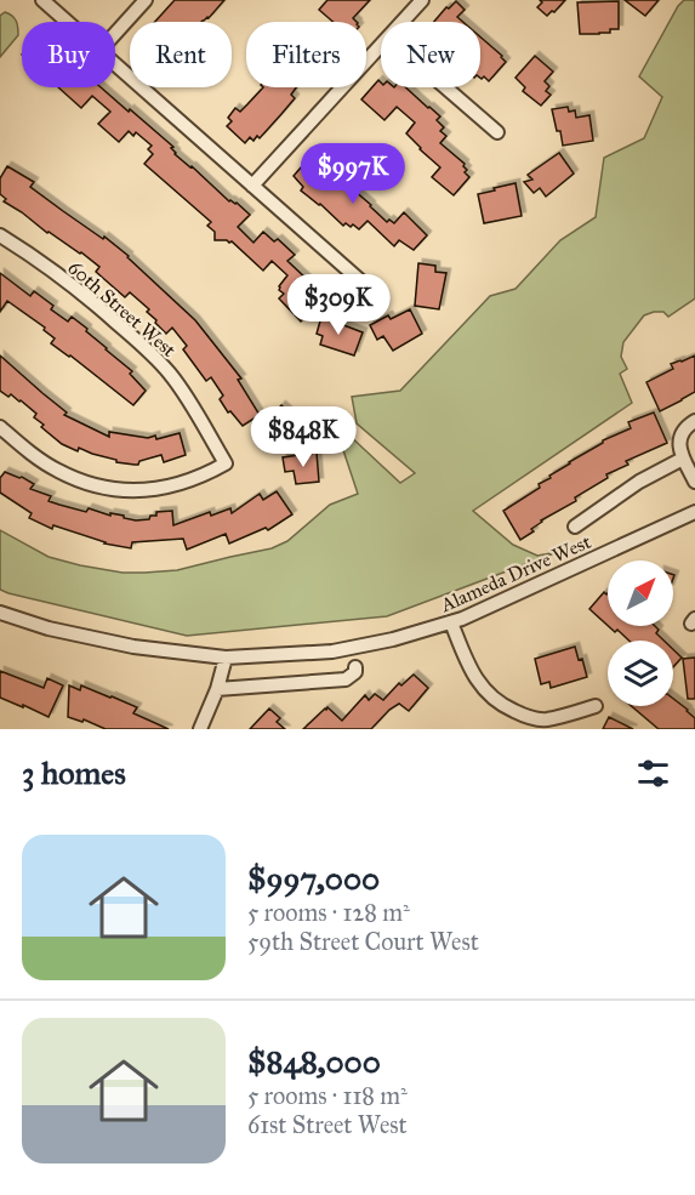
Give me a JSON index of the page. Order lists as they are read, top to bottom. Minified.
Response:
{"streets":{"street":["60th Street West","Alameda Drive West"]},"north":"top right","page":{"chip":["Buy","Rent","Filters","New"],"price":["$997K","$309K","$848K"],"heading":"3 homes","list":[{"name":"$997,000","note":"5 rooms · 128 m² · 59th Street Court West"},{"name":"$848,000","note":"5 rooms · 118 m² · 61st Street West"}]}}
